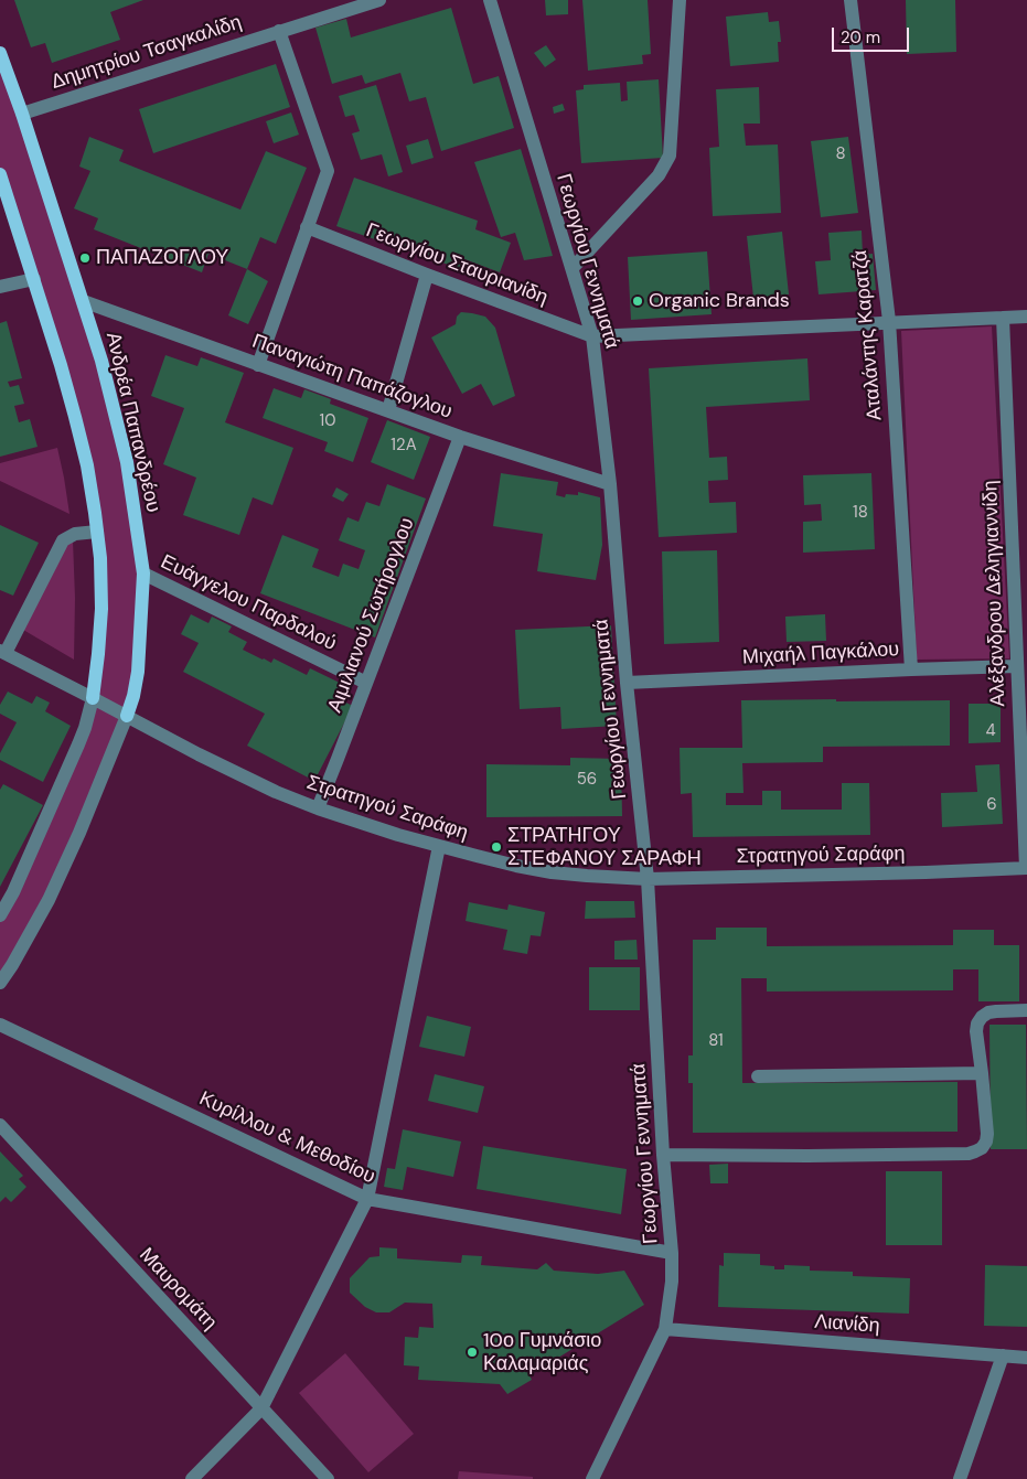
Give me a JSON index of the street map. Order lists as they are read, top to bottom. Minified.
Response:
{"streets":{"main road":["Ανδρέα Παπανδρέου"],"street":["Δημητρίου Τσαγκαλίδη","Γεωργίου Γεννηματά","Γεωργίου Σταυριανίδη","Αταλάντης Καρατζά","Παναγιώτη Παπάζογλου","Αλέξανδρου Δεληγιαννίδη","Ευάγγελου Παρδαλού","Αιμιλιανού Σωτήρογλου","Μιχαήλ Παγκάλου","Στρατηγού Σαράφη","Κυρίλλου & Μεθοδίου","Μαυρομάτη","Λιανίδη"]},"crossings":[["Δημητρίου Τσαγκαλίδη","Ανδρέα Παπανδρέου"],["Γεωργίου Γεννηματά","Γεωργίου Σταυριανίδη"],["Γεωργίου Γεννηματά","Παναγιώτη Παπάζογλου"],["Γεωργίου Γεννηματά","Μιχαήλ Παγκάλου"],["Γεωργίου Γεννηματά","Στρατηγού Σαράφη"],["Γεωργίου Γεννηματά","Κυρίλλου & Μεθοδίου"],["Γεωργίου Γεννηματά","Λιανίδη"],["Αταλάντης Καρατζά","Μιχαήλ Παγκάλου"],["Παναγιώτη Παπάζογλου","Ανδρέα Παπανδρέου"],["Παναγιώτη Παπάζογλου","Αιμιλιανού Σωτήρογλου"],["Ανδρέα Παπανδρέου","Ευάγγελου Παρδαλού"],["Ανδρέα Παπανδρέου","Στρατηγού Σαράφη"],["Αλέξανδρου Δεληγιαννίδη","Μιχαήλ Παγκάλου"],["Αλέξανδρου Δεληγιαννίδη","Στρατηγού Σαράφη"],["Ευάγγελου Παρδαλού","Αιμιλιανού Σωτήρογλου"],["Αιμιλιανού Σωτήρογλου","Στρατηγού Σαράφη"]],"places":["ΠΑΠΑΖΟΓΛΟΥ","Organic Brands","ΣΤΡΑΤΗΓΟΥ ΣΤΕΦΑΝΟΥ ΣΑΡΑΦΗ","10ο Γυμνάσιο Καλαμαριάς"],"house_numbers":["8","10","12A","18","4","56","6","81"],"scale_bar":"20 m"}
